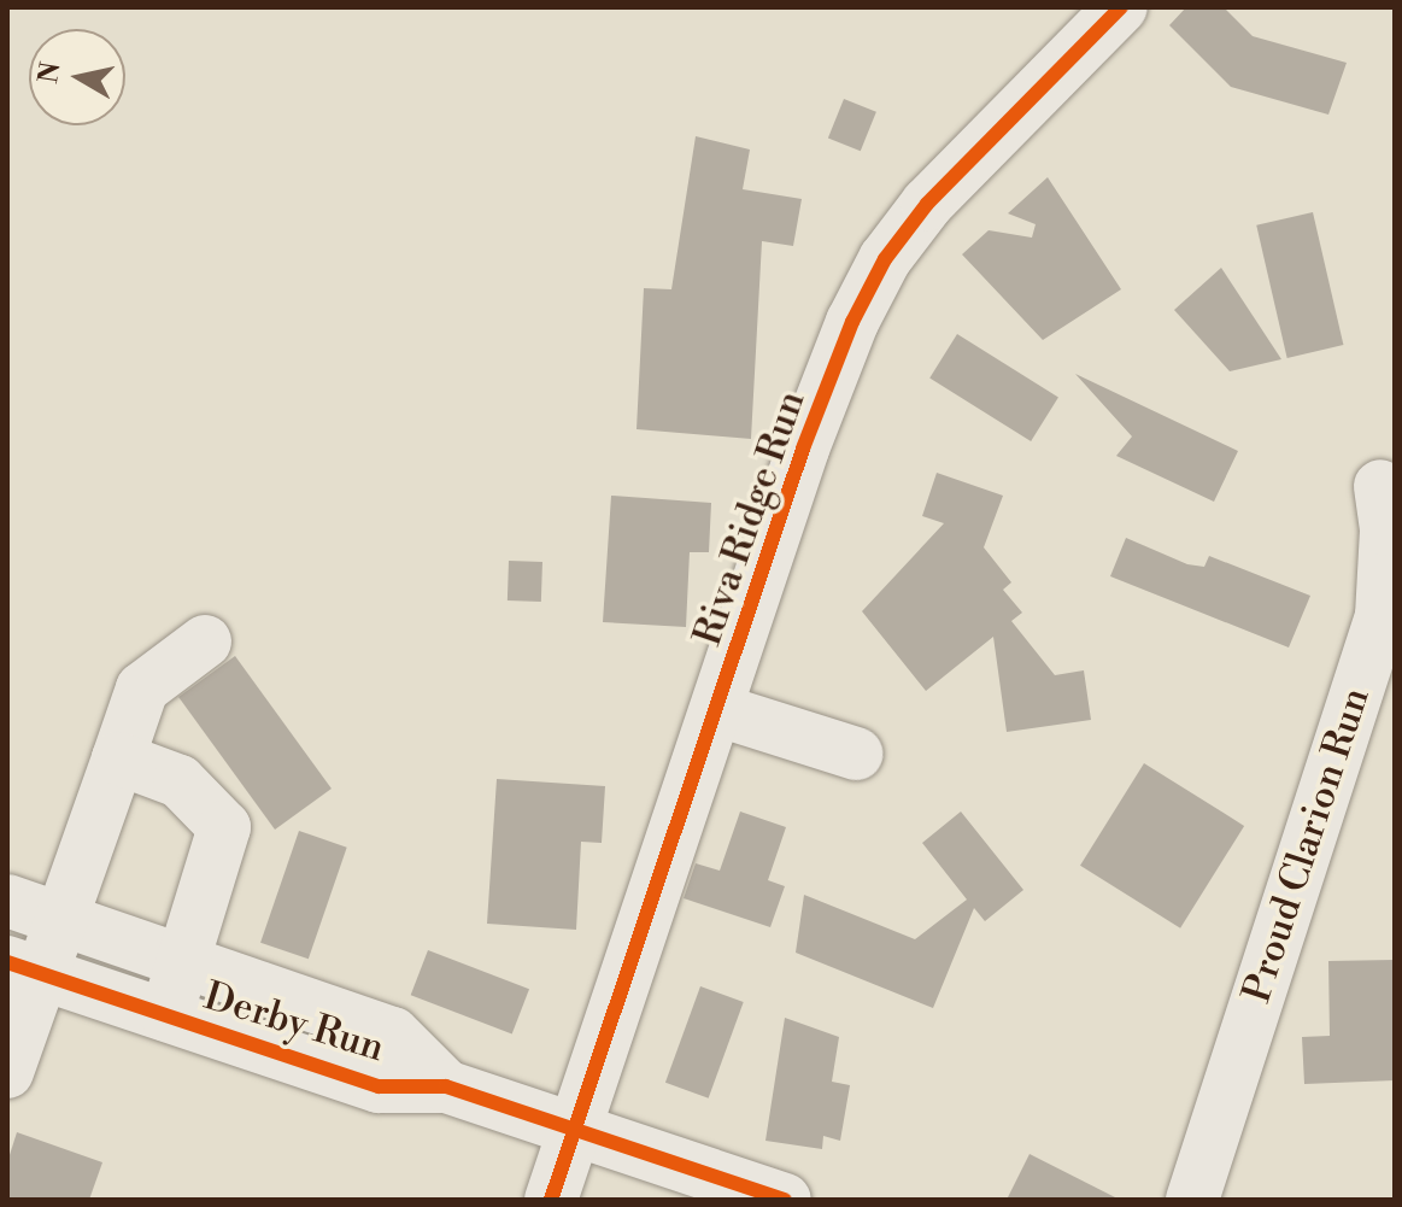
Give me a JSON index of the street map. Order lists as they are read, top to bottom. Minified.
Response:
{"streets":{"street":["Riva Ridge Run","Proud Clarion Run","Derby Run"]},"crossings":[["Riva Ridge Run","Derby Run"]],"north":"left"}
